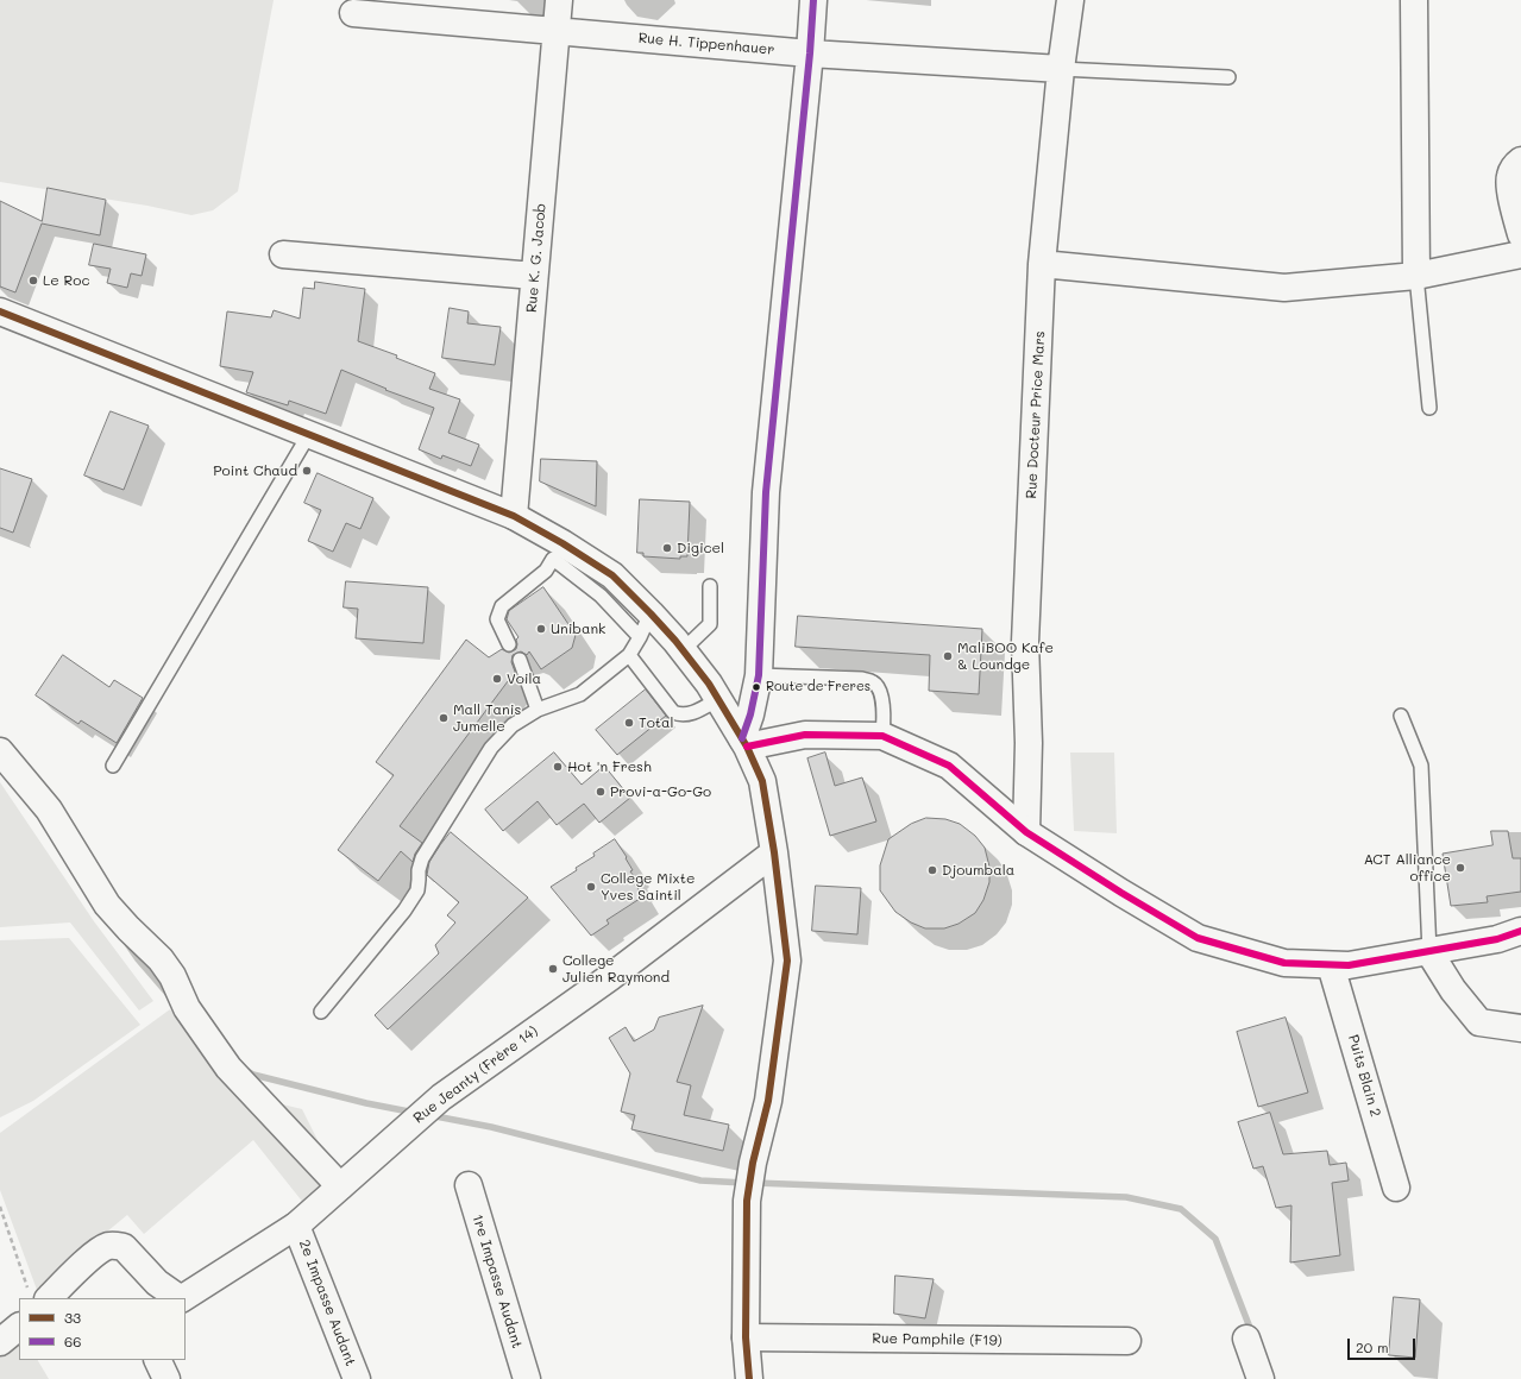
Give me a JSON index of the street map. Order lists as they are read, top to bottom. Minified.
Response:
{"streets":{"street":["Rue H. Tippenhauer","Rue K. G. Jacob","Rue Docteur Price Mars","Rue Jeanty (Frère 14)","Puits Blain 2","1re Impasse Audant","2e Impasse Audant","Rue Pamphile (F19)"]},"crossings":[["Rue H. Tippenhauer","Rue K. G. Jacob"],["Rue H. Tippenhauer","Rue Docteur Price Mars"],["Rue Jeanty (Frère 14)","2e Impasse Audant"]],"places":["Le Roc","Point Chaud","Digicel","Unibank","MaliBOO Kafe & Loundge","Voila","Route de Freres","Mall Tanis Jumelle","Total","Hot 'n Fresh","Provi-a-Go-Go","ACT Alliance office","Djoumbala","College Mixte Yves Saintil","College Julien Raymond"],"lines":["transit line 66","transit line 33"],"legend":["33","66"],"scale_bar":"20 m"}
